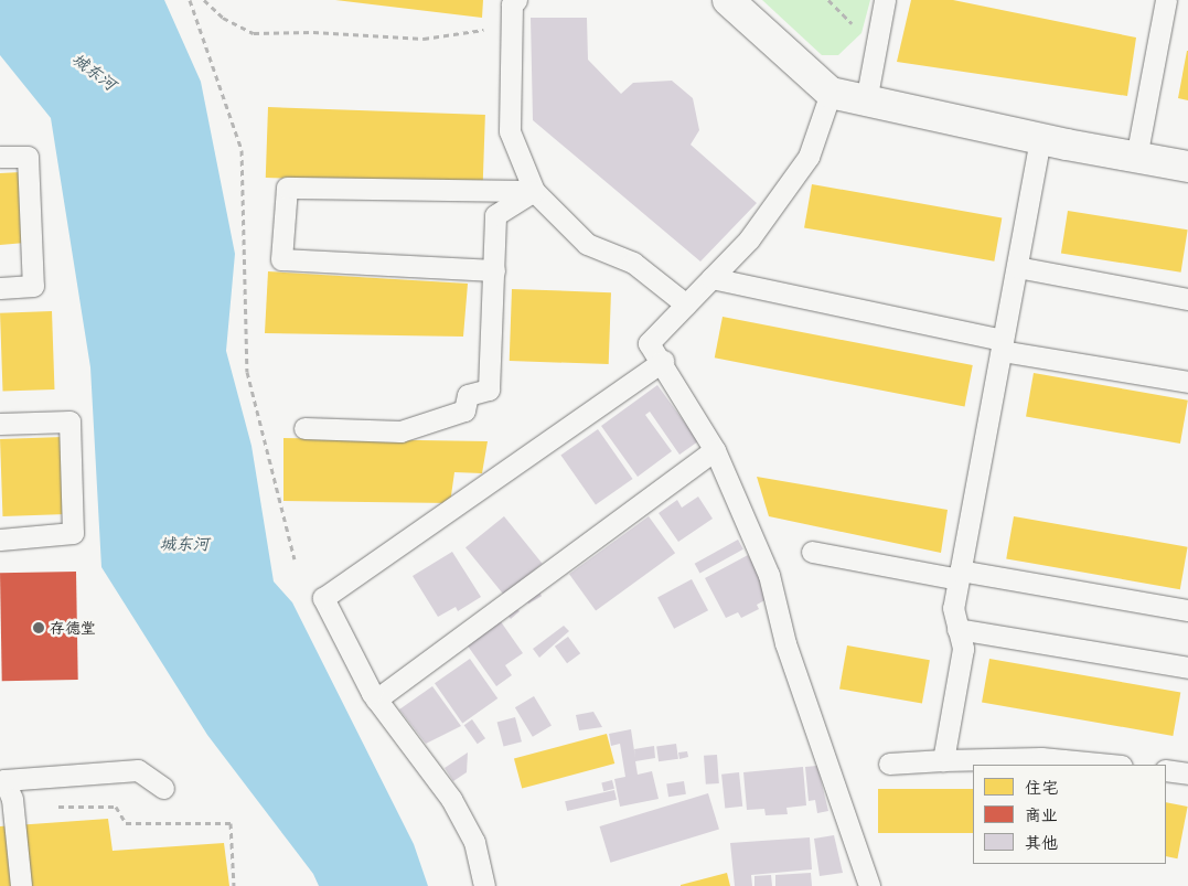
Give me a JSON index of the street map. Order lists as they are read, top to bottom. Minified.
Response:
{"water":["城东河"],"places":["存德堂"],"legend":["住宅","商业","其他"]}
